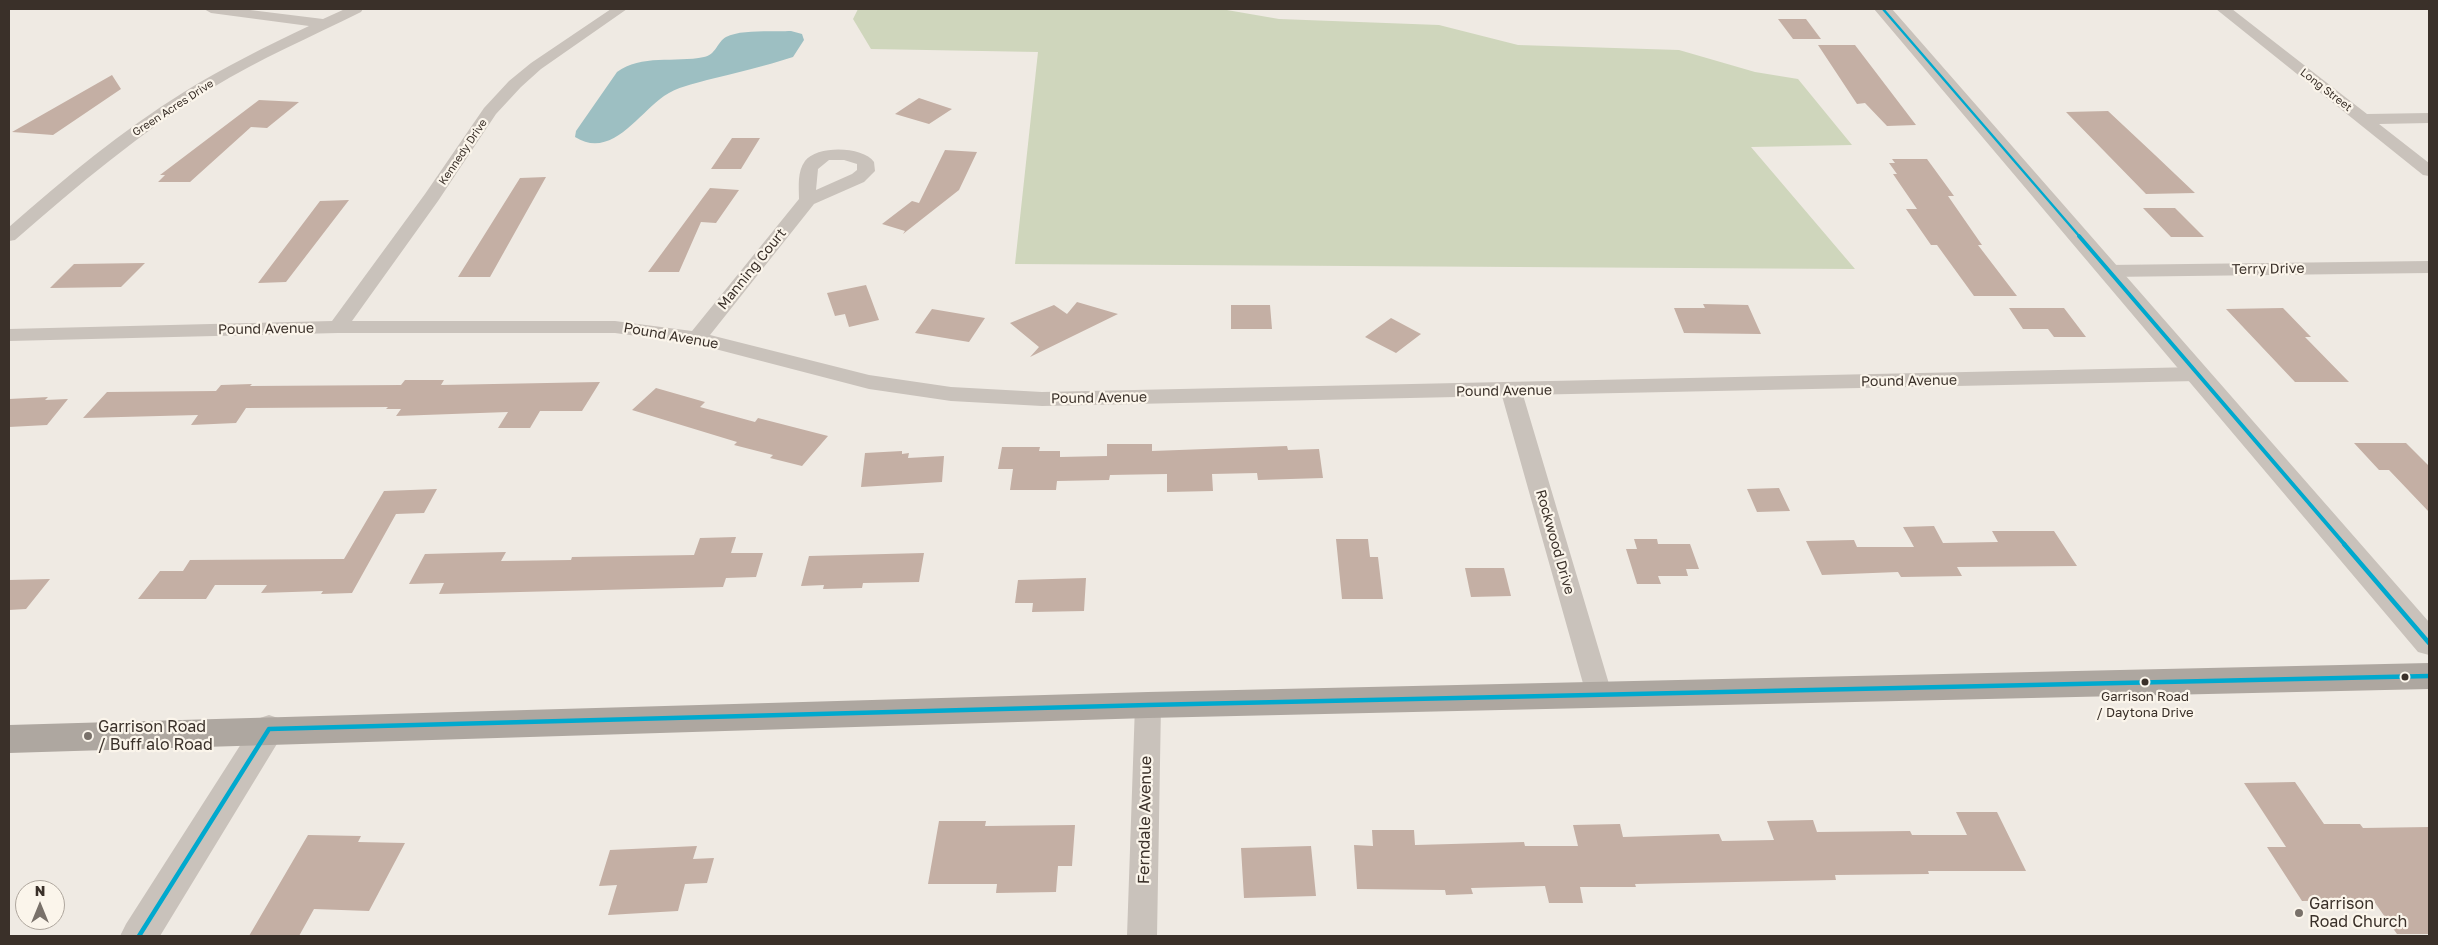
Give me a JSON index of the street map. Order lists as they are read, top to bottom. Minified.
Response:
{"streets":{"street":["Long Street","Green Acres Drive","Kennedy Drive","Manning Court","Terry Drive","Pound Avenue","Rockwood Drive","Ferndale Avenue"]},"crossings":[["Kennedy Drive","Pound Avenue"],["Manning Court","Pound Avenue"],["Pound Avenue","Rockwood Drive"]],"places":["Garrison Road / Daytona Drive","Garrison Road / Buff alo Road","Garrison Road Church"],"north":"top"}
